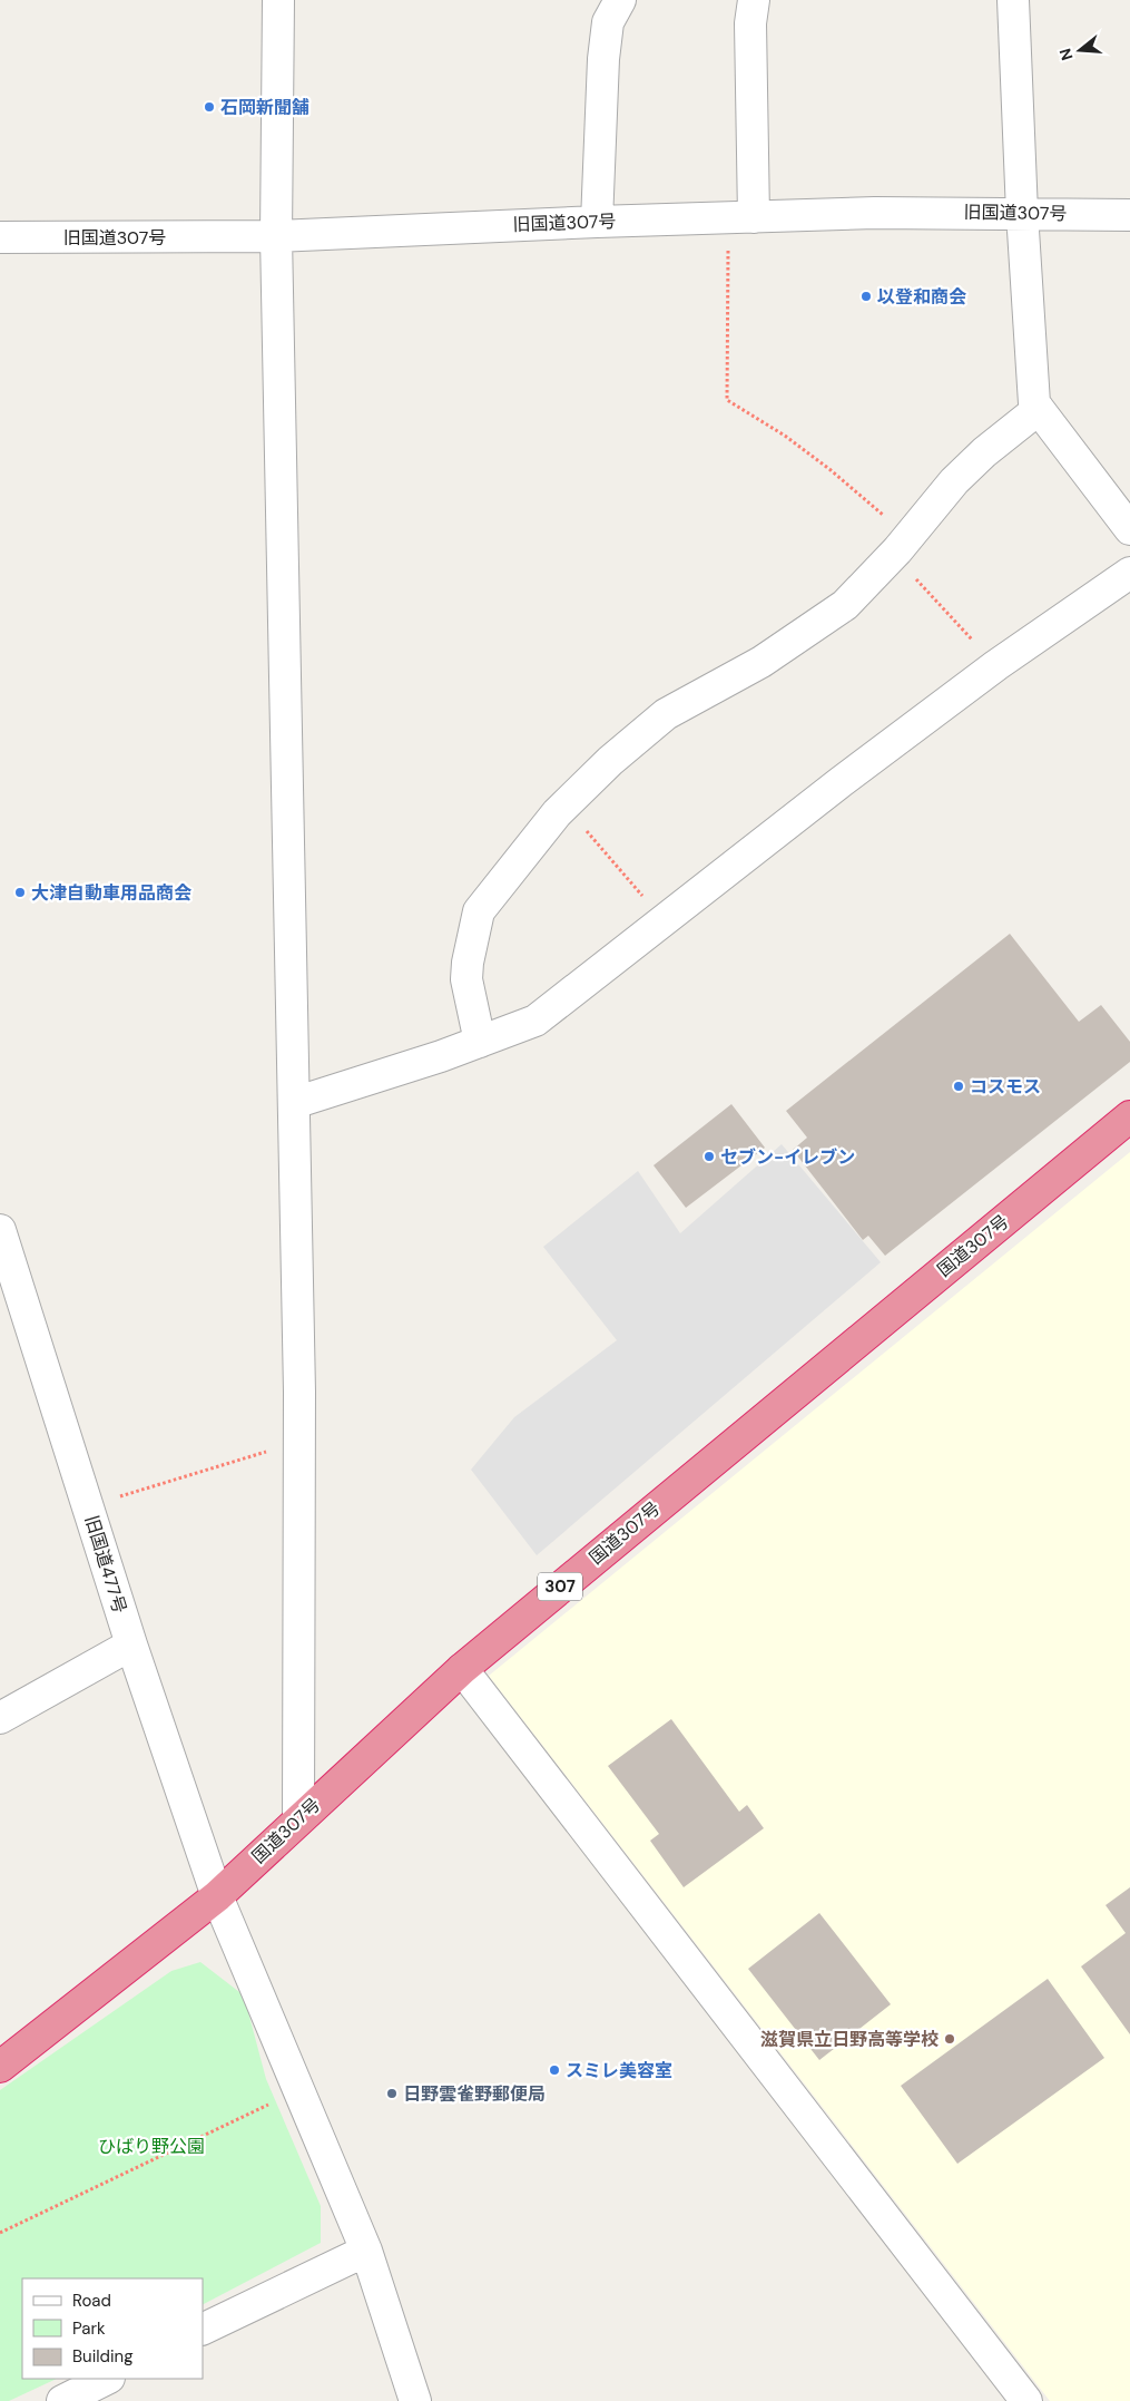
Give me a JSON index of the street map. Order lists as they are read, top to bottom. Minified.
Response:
{"streets":{"highway":["国道307号","307"],"street":["旧国道307号","旧国道477号"]},"crossings":[["国道307号","旧国道477号"]],"parks":["ひばり野公園"],"places":["石岡新聞舗","以登和商会","大津自動車用品商会","コスモス","セブン-イレブン","滋賀県立日野高等学校","スミレ美容室","日野雲雀野郵便局"],"legend":["Road","Park","Building"],"north":"left"}
